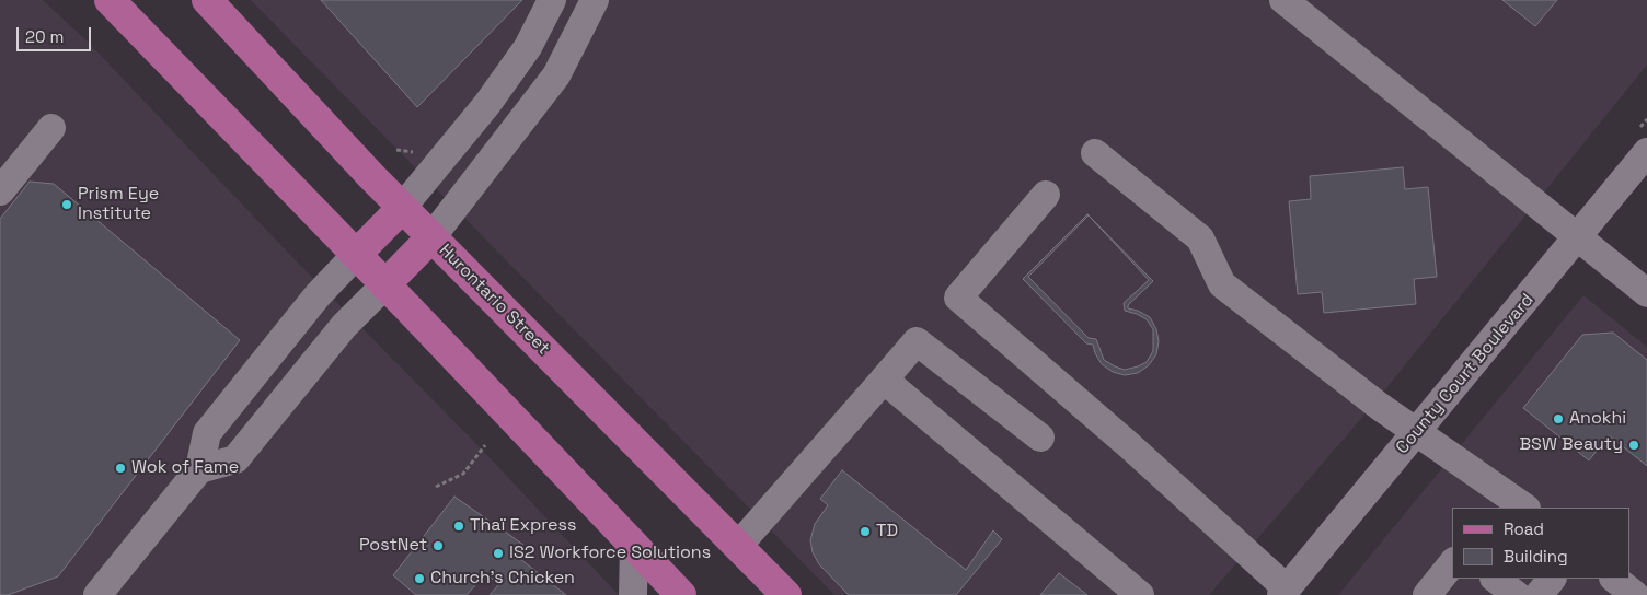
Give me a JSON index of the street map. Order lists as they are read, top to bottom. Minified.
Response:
{"streets":{"main road":["Hurontario Street"],"street":["County Court Boulevard"]},"places":["Prism Eye Institute","Anokhi","BSW Beauty","Wok of Fame","Thaï Express","TD","PostNet","IS2 Workforce Solutions","Church's Chicken"],"legend":["Road","Building"],"scale_bar":"20 m"}
